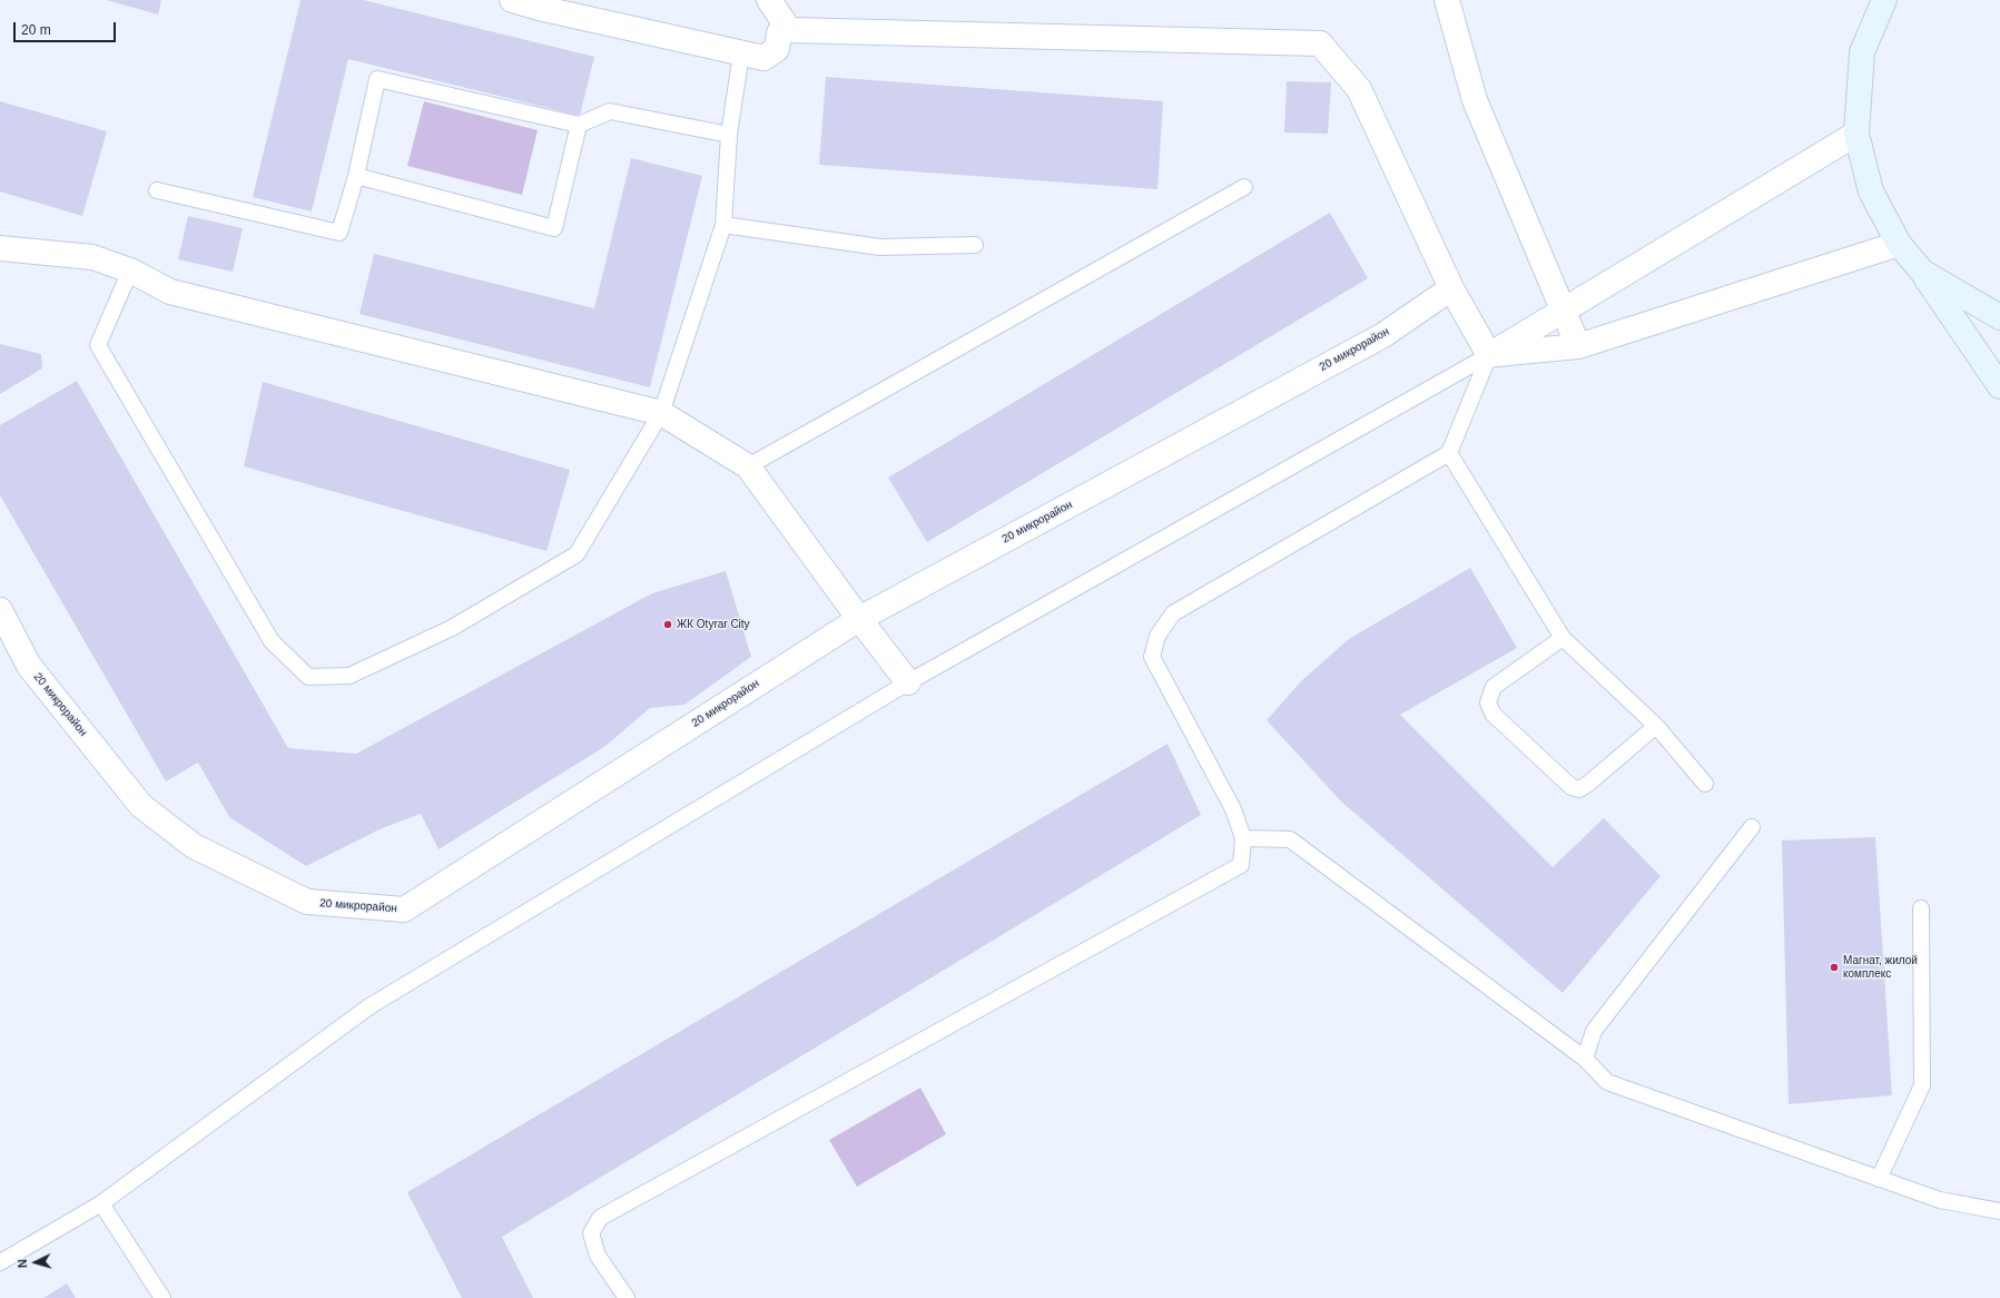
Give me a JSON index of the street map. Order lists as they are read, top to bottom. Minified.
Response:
{"streets":{"street":["20 микрорайон"]},"places":["ЖК Otyrar City","Магнат, жилой комплекс"],"scale_bar":"20 m","north":"left"}
